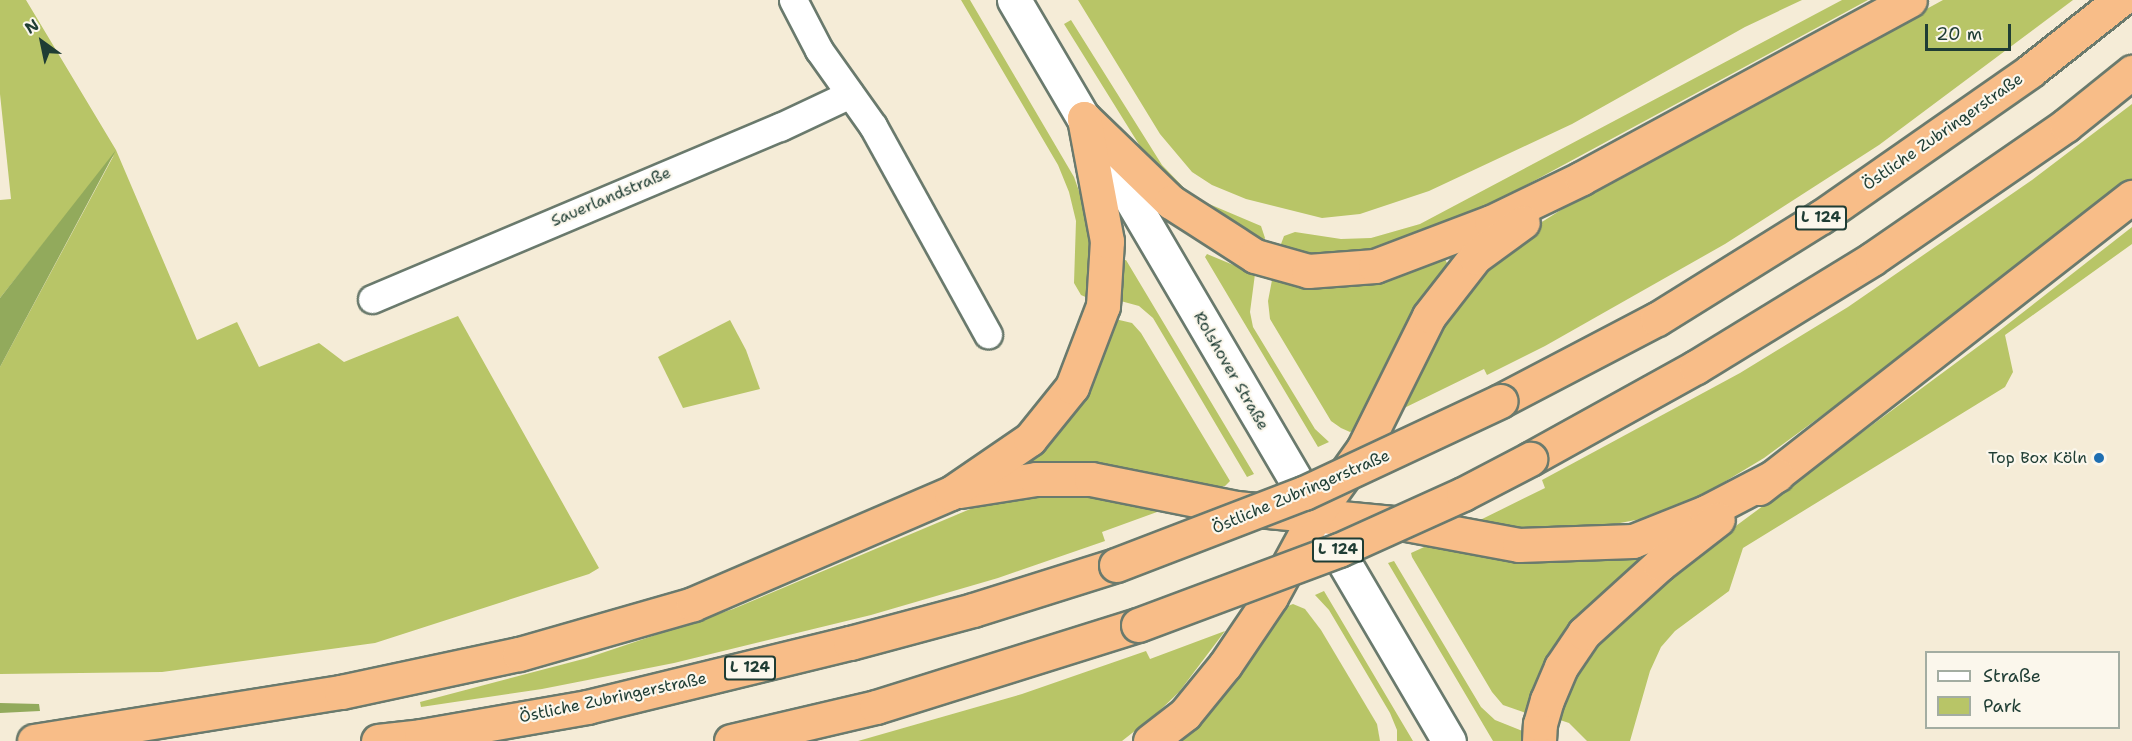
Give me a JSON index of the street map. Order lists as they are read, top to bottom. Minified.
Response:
{"streets":{"highway":["Östliche Zubringerstraße","L 124"],"street":["Sauerlandstraße","Rolshover Straße"]},"places":["Top Box Köln"],"legend":["Straße","Park"],"scale_bar":"20 m","north":"top left"}
